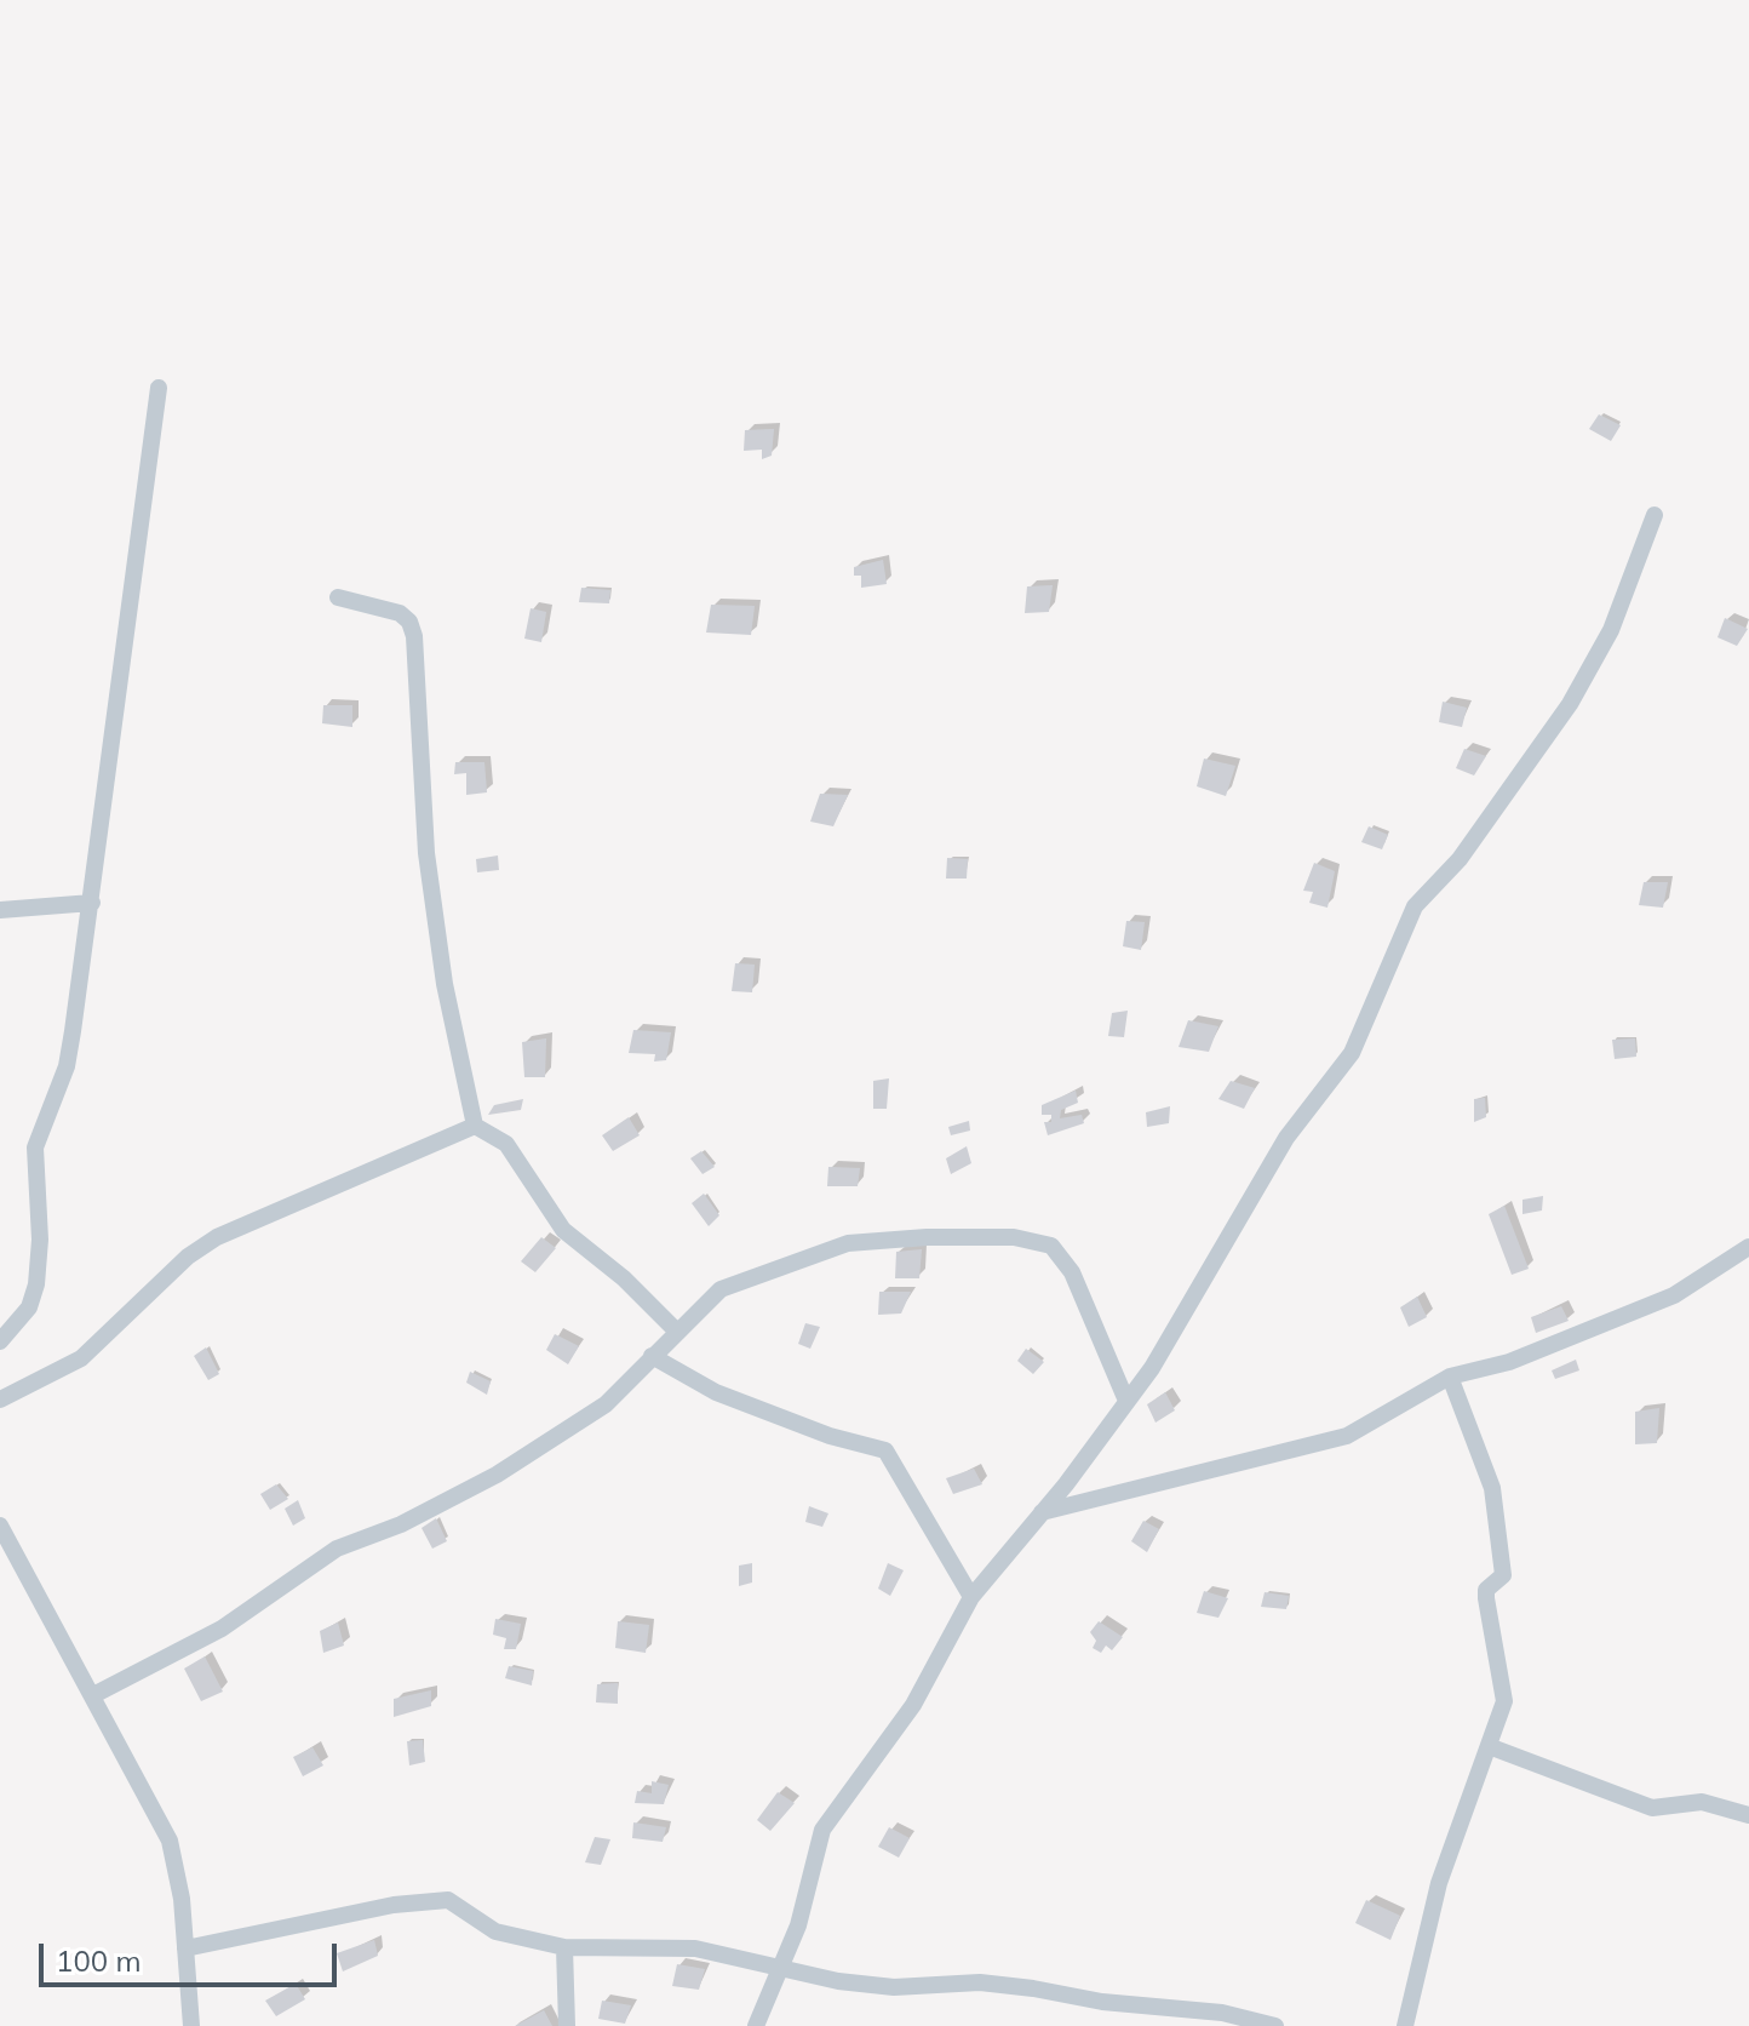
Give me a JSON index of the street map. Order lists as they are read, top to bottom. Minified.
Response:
{"scale_bar":"100 m"}
